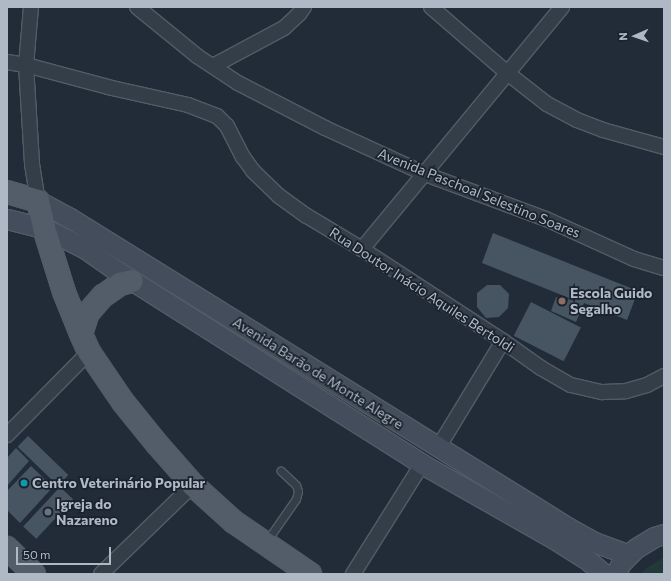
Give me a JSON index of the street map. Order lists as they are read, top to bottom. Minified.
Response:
{"streets":{"main road":["Avenida Barão de Monte Alegre"],"street":["Avenida Paschoal Selestino Soares","Rua Doutor Inácio Aquiles Bertoldi"]},"places":["Escola Guido Segalho","Centro Veterinário Popular","Igreja do Nazareno"],"scale_bar":"50 m","north":"left"}
